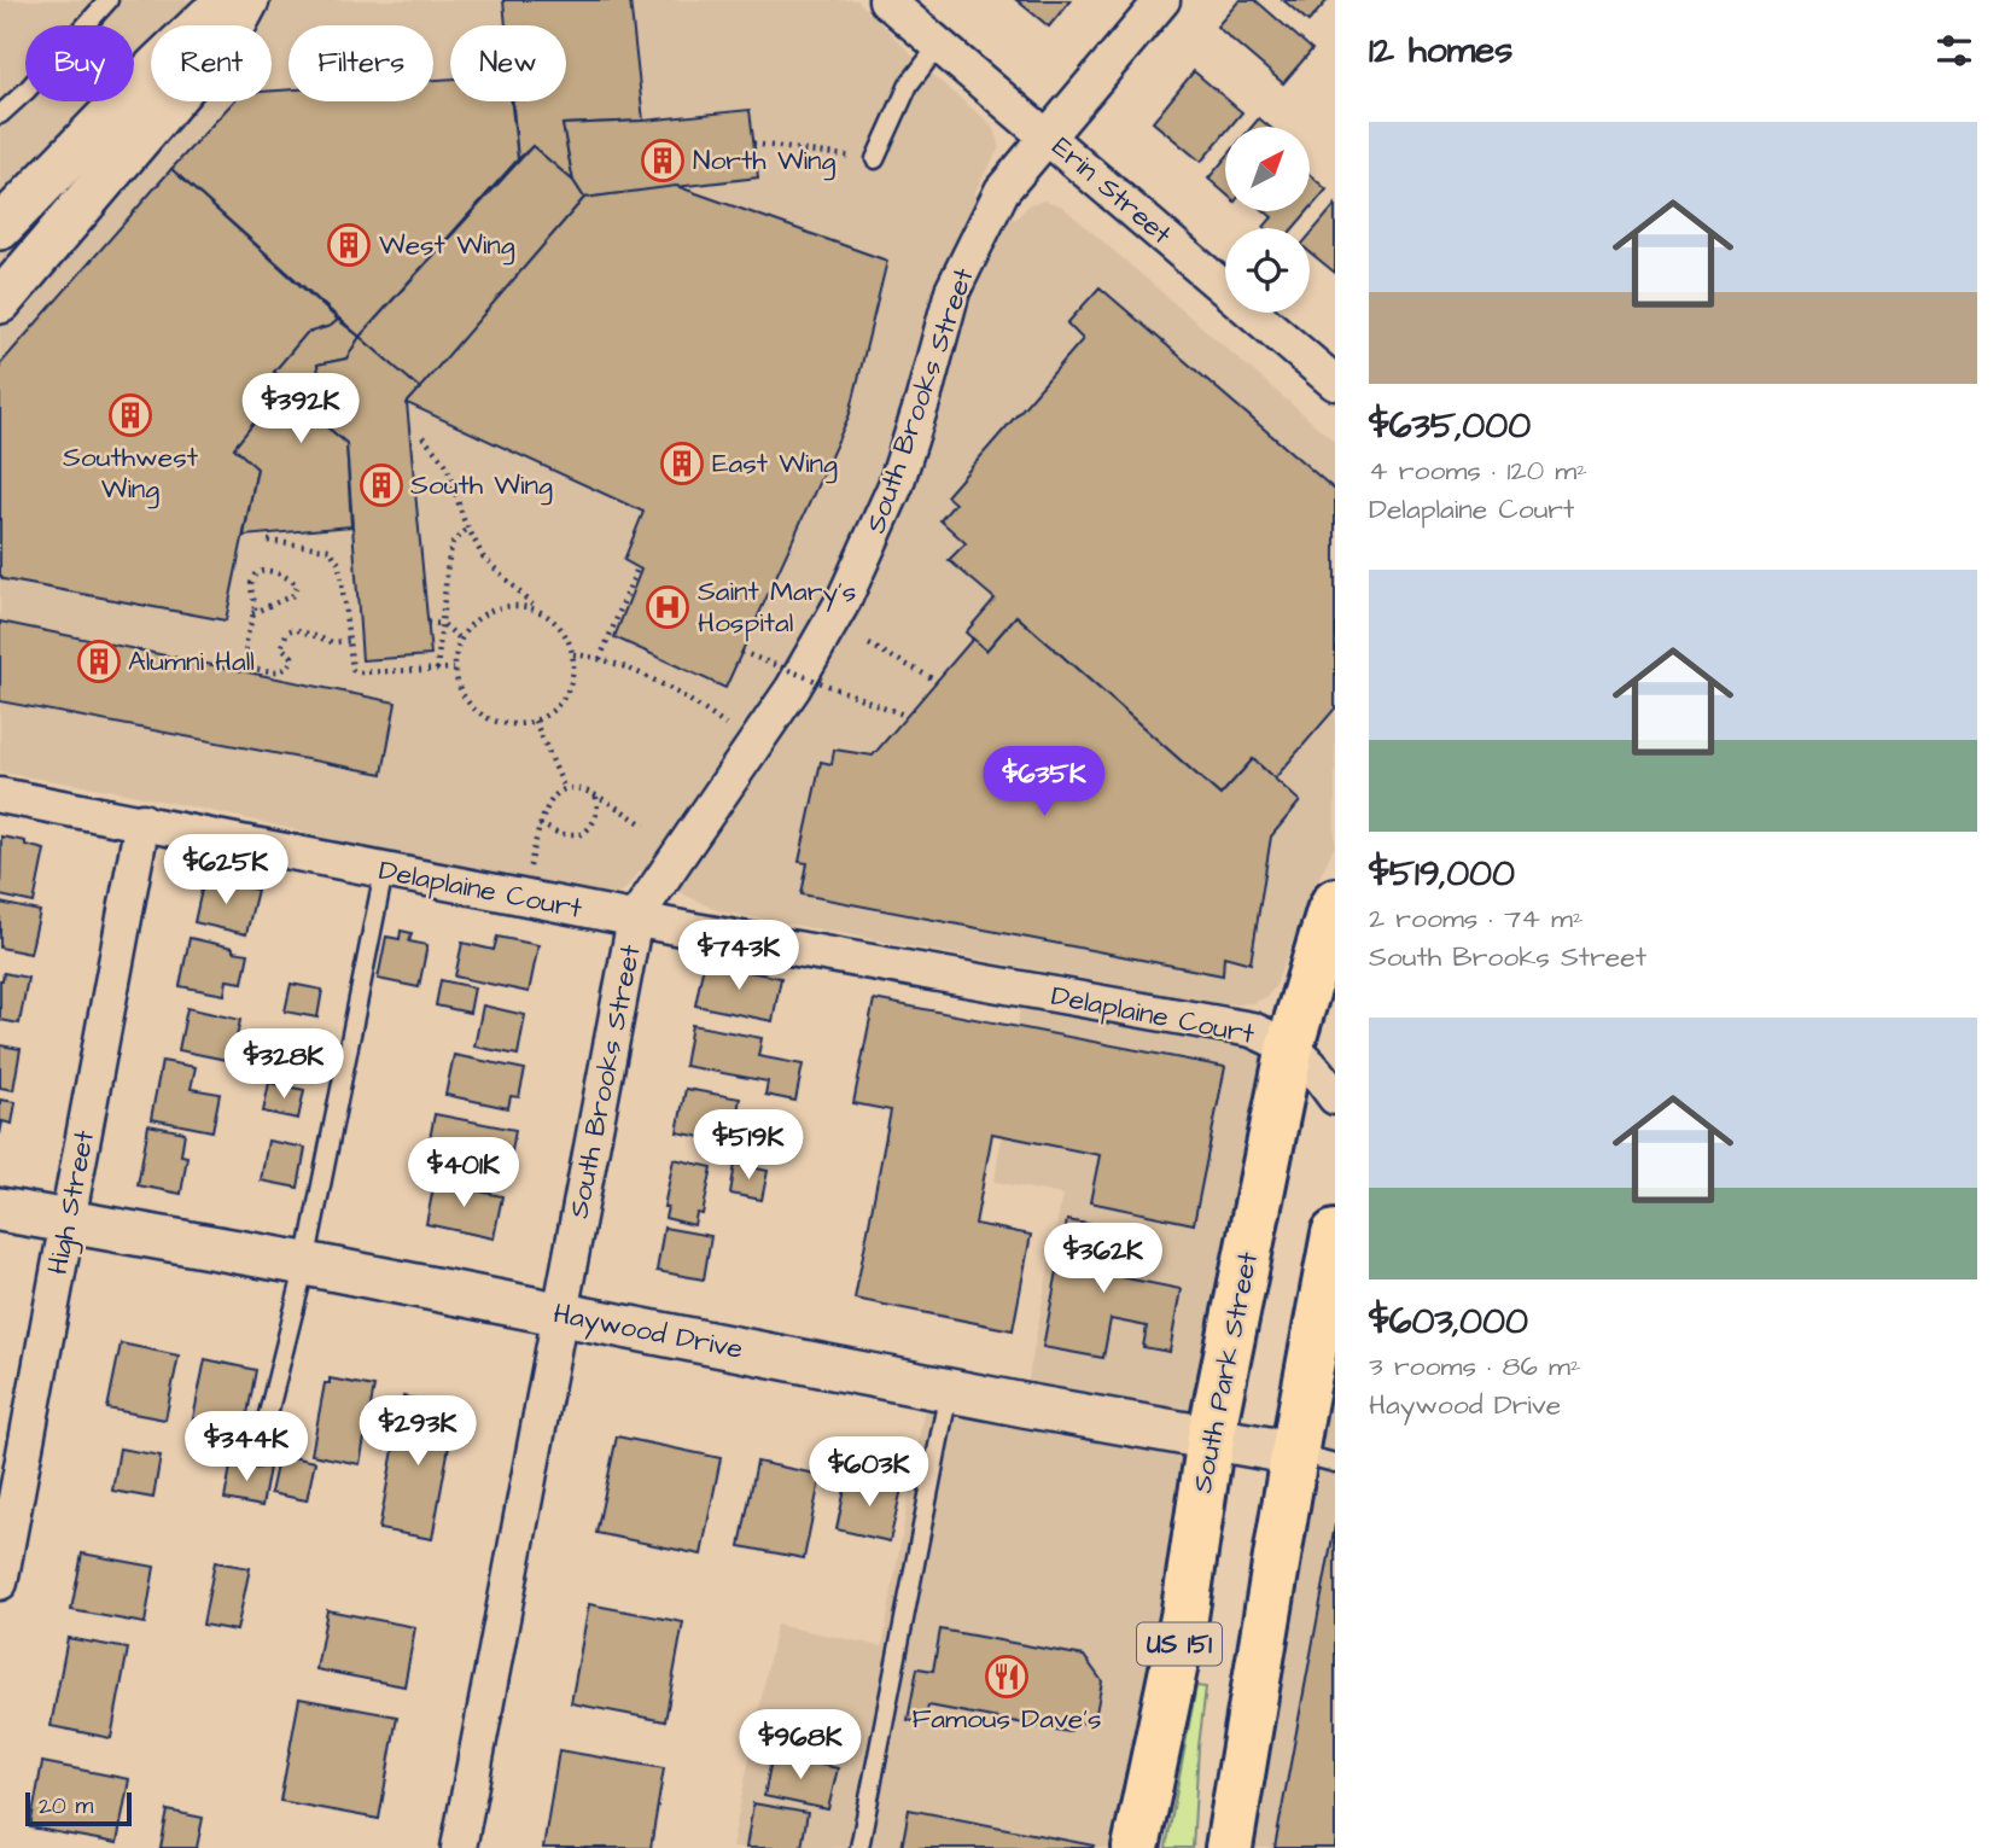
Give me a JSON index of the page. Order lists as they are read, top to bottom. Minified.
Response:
{"streets":{"main road":["South Park Street","US 151"],"street":["Erin Street","South Brooks Street","Delaplaine Court","High Street","Haywood Drive"]},"crossings":[["Erin Street","South Brooks Street"],["South Brooks Street","Delaplaine Court"],["South Brooks Street","Haywood Drive"],["Delaplaine Court","High Street"],["Delaplaine Court","South Park Street"],["High Street","Haywood Drive"],["Haywood Drive","South Park Street"],["Haywood Drive","US 151"]],"places":{"building":["North Wing","West Wing","Southwest Wing","East Wing","South Wing","Alumni Hall"],"hospital":["Saint Mary's Hospital"],"restaurant":["Famous Dave's"]},"scale_bar":"20 m","north":"top right","page":{"heading":"12 homes","chip":["Buy","Rent","Filters","New"],"list":[{"name":"$635,000","note":"4 rooms · 120 m² · Delaplaine Court"},{"name":"$519,000","note":"2 rooms · 74 m² · South Brooks Street"},{"name":"$603,000","note":"3 rooms · 86 m² · Haywood Drive"}],"price":["$392K","$635K","$625K","$743K","$328K","$519K","$401K","$362K","$293K","$344K","$603K","$968K"],"scale":"20 m"}}
